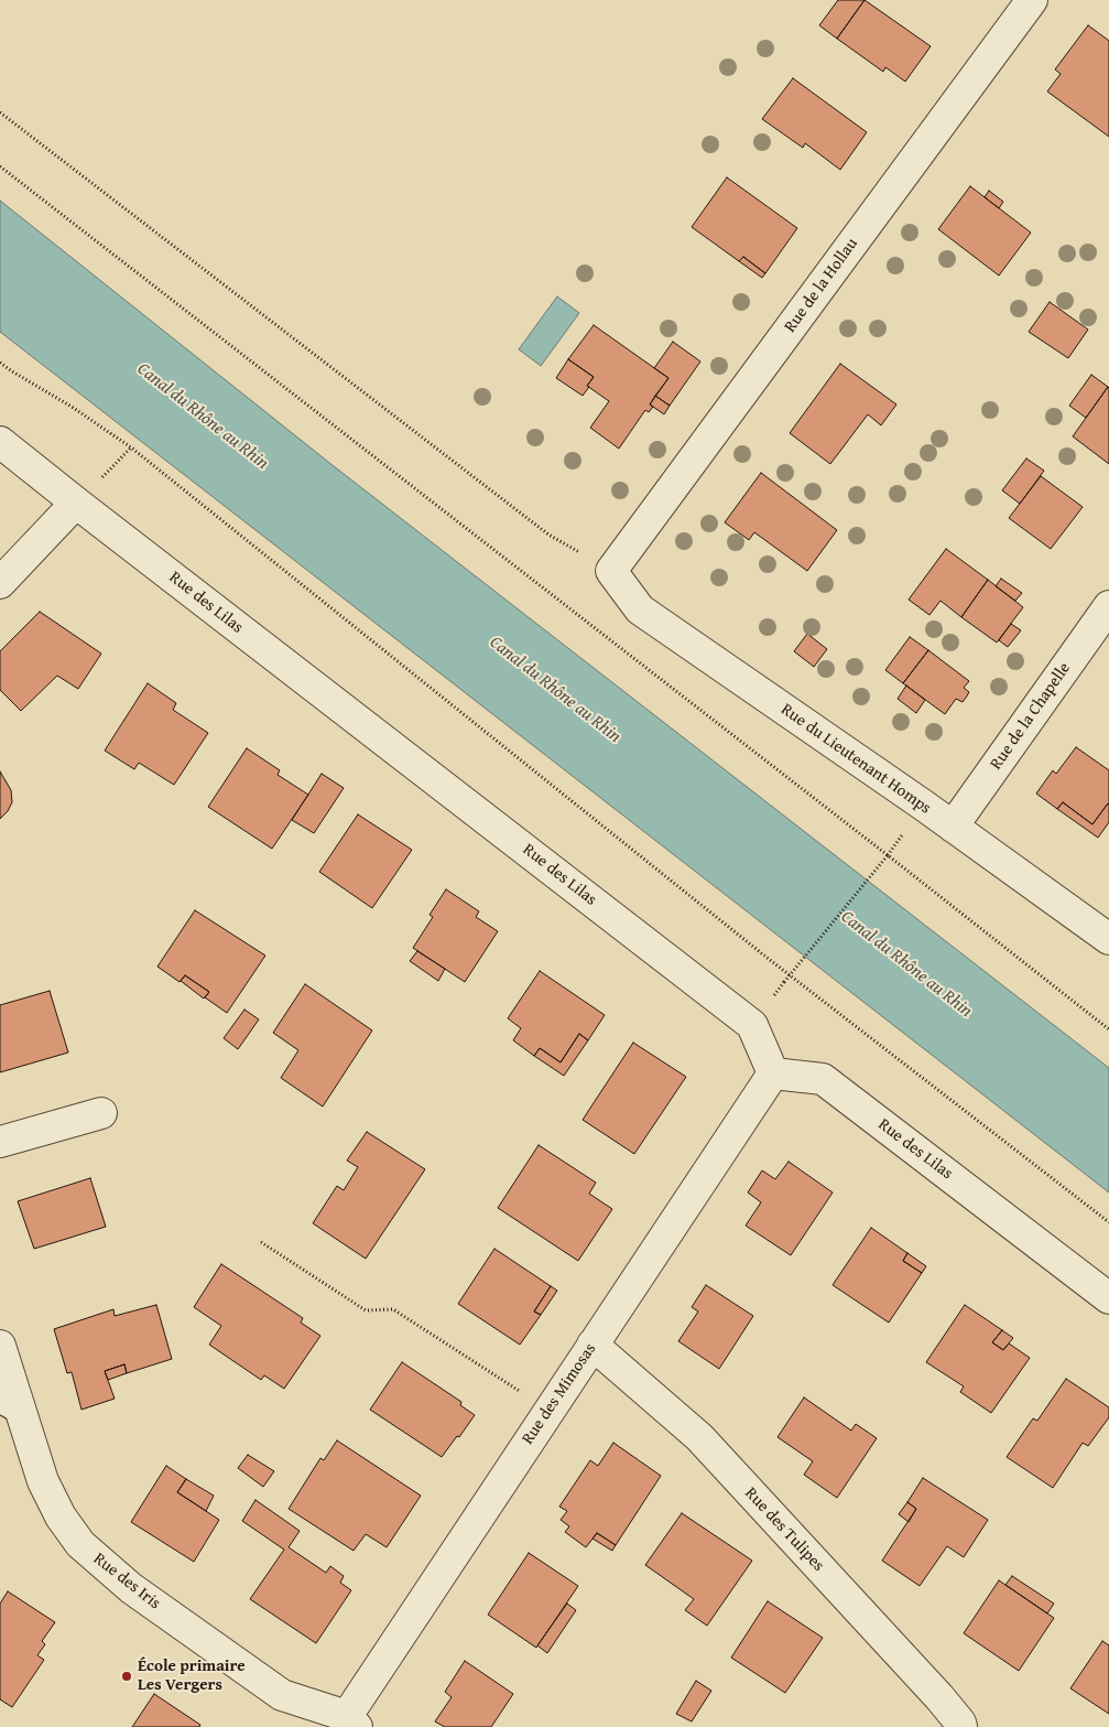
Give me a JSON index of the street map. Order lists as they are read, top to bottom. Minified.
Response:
{"streets":{"street":["Rue de la Hollau","Rue des Lilas","Rue de la Chapelle","Rue du Lieutenant Homps","Rue des Mimosas","Rue des Tulipes","Rue des Iris"]},"crossings":[["Rue de la Hollau","Rue du Lieutenant Homps"],["Rue des Lilas","Rue des Mimosas"],["Rue de la Chapelle","Rue du Lieutenant Homps"],["Rue des Mimosas","Rue des Tulipes"],["Rue des Mimosas","Rue des Iris"]],"water":["Canal du Rhône au Rhin"],"places":["École primaire Les Vergers"]}
